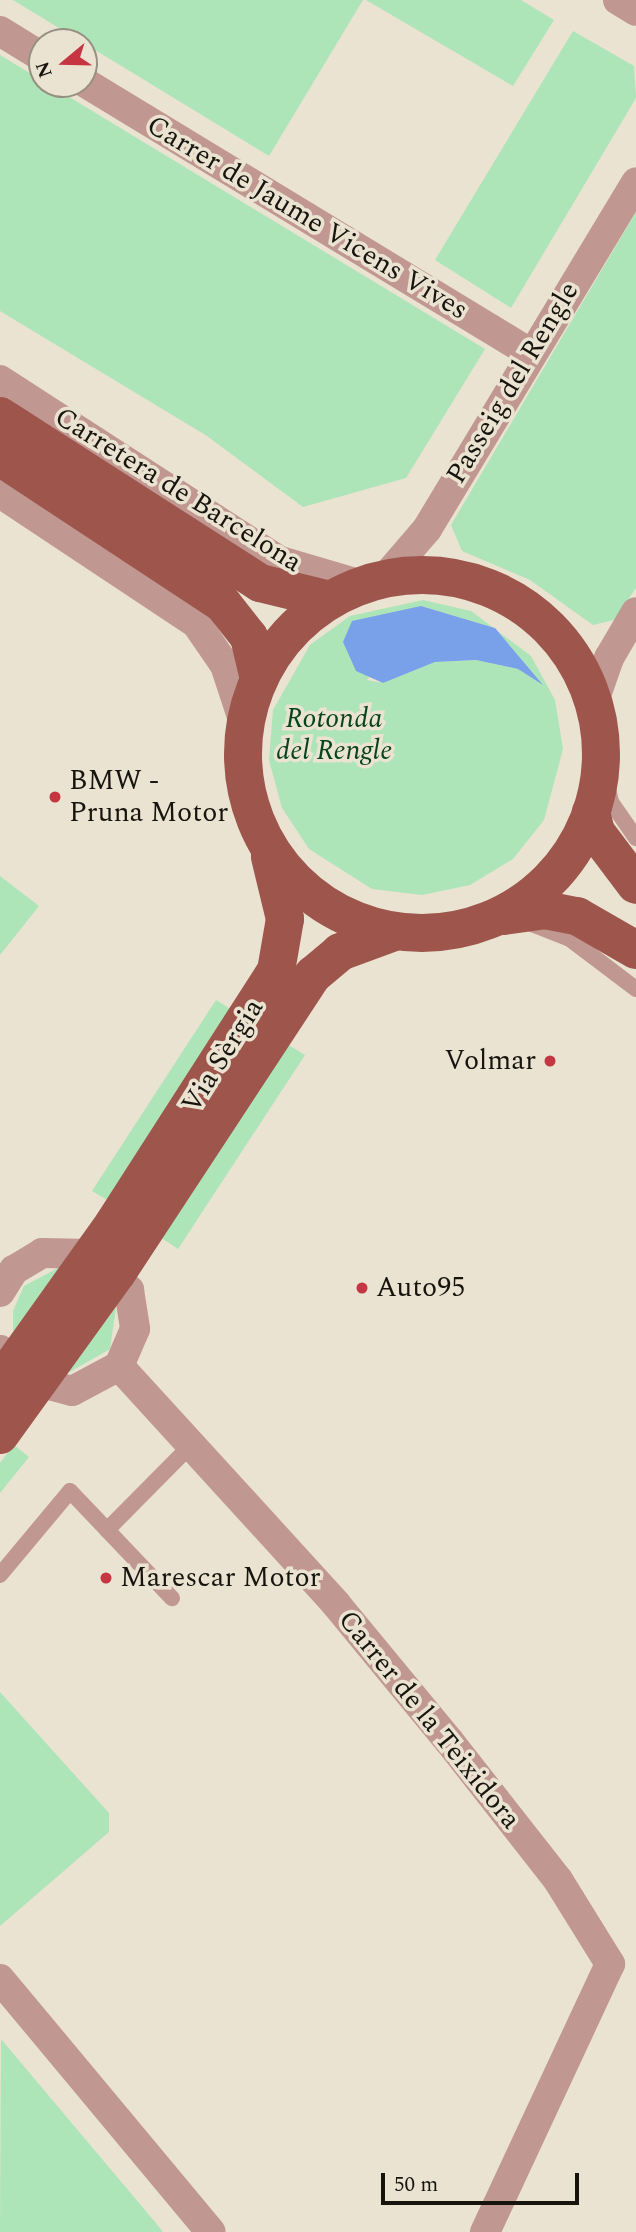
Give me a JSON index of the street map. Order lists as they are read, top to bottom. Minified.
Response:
{"streets":{"main road":["Via Sèrgia"],"street":["Carrer de Jaume Vicens Vives","Passeig del Rengle","Carretera de Barcelona","Carrer de la Teixidora"]},"crossings":[["Carrer de Jaume Vicens Vives","Passeig del Rengle"],["Passeig del Rengle","Carretera de Barcelona"]],"parks":["Rotonda del Rengle"],"places":["BMW - Pruna Motor","Volmar","Auto95","Marescar Motor"],"scale_bar":"50 m","north":"left"}
